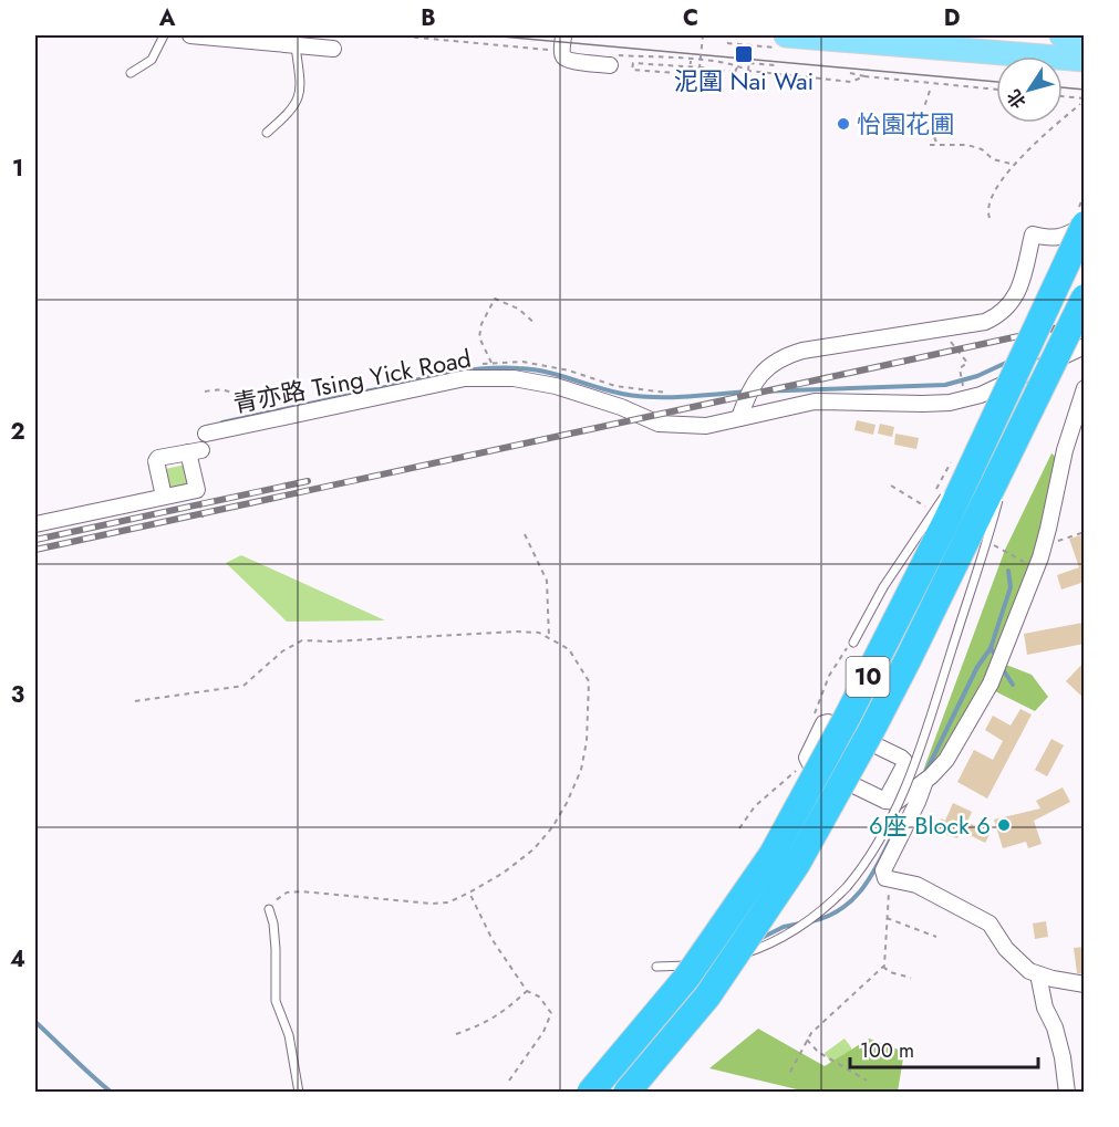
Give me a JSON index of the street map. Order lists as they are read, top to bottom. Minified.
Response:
{"streets":{"highway":["10"],"street":["青亦路 Tsing Yick Road"]},"places":{"transit":["泥圍 Nai Wai"],"other":["怡園花圃","6座 Block 6"]},"scale_bar":"100 m","north":"bottom left","grid":{"columns":["A","B","C","D"],"rows":["1","2","3","4"]}}
